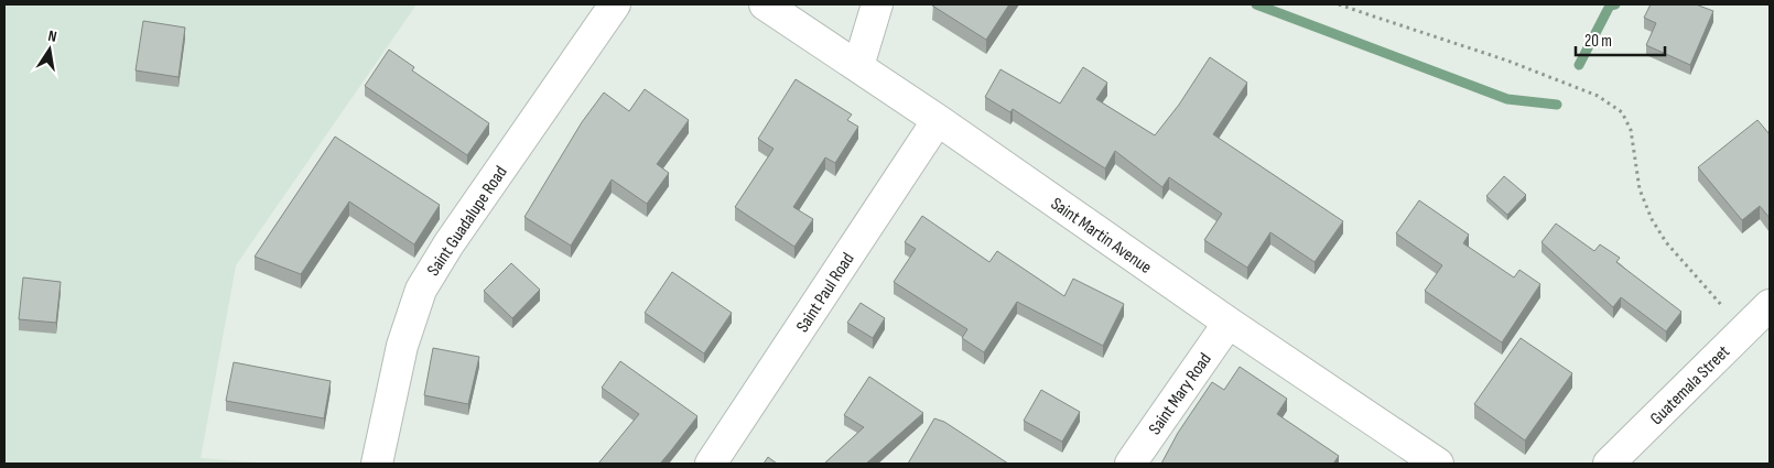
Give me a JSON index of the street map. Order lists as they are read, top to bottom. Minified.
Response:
{"streets":{"street":["Saint Guadalupe Road","Saint Martin Avenue","Saint Paul Road","Guatemala Street","Saint Mary Road"]},"crossings":[["Saint Martin Avenue","Saint Paul Road"],["Saint Martin Avenue","Saint Mary Road"]],"scale_bar":"20 m","north":"top"}
